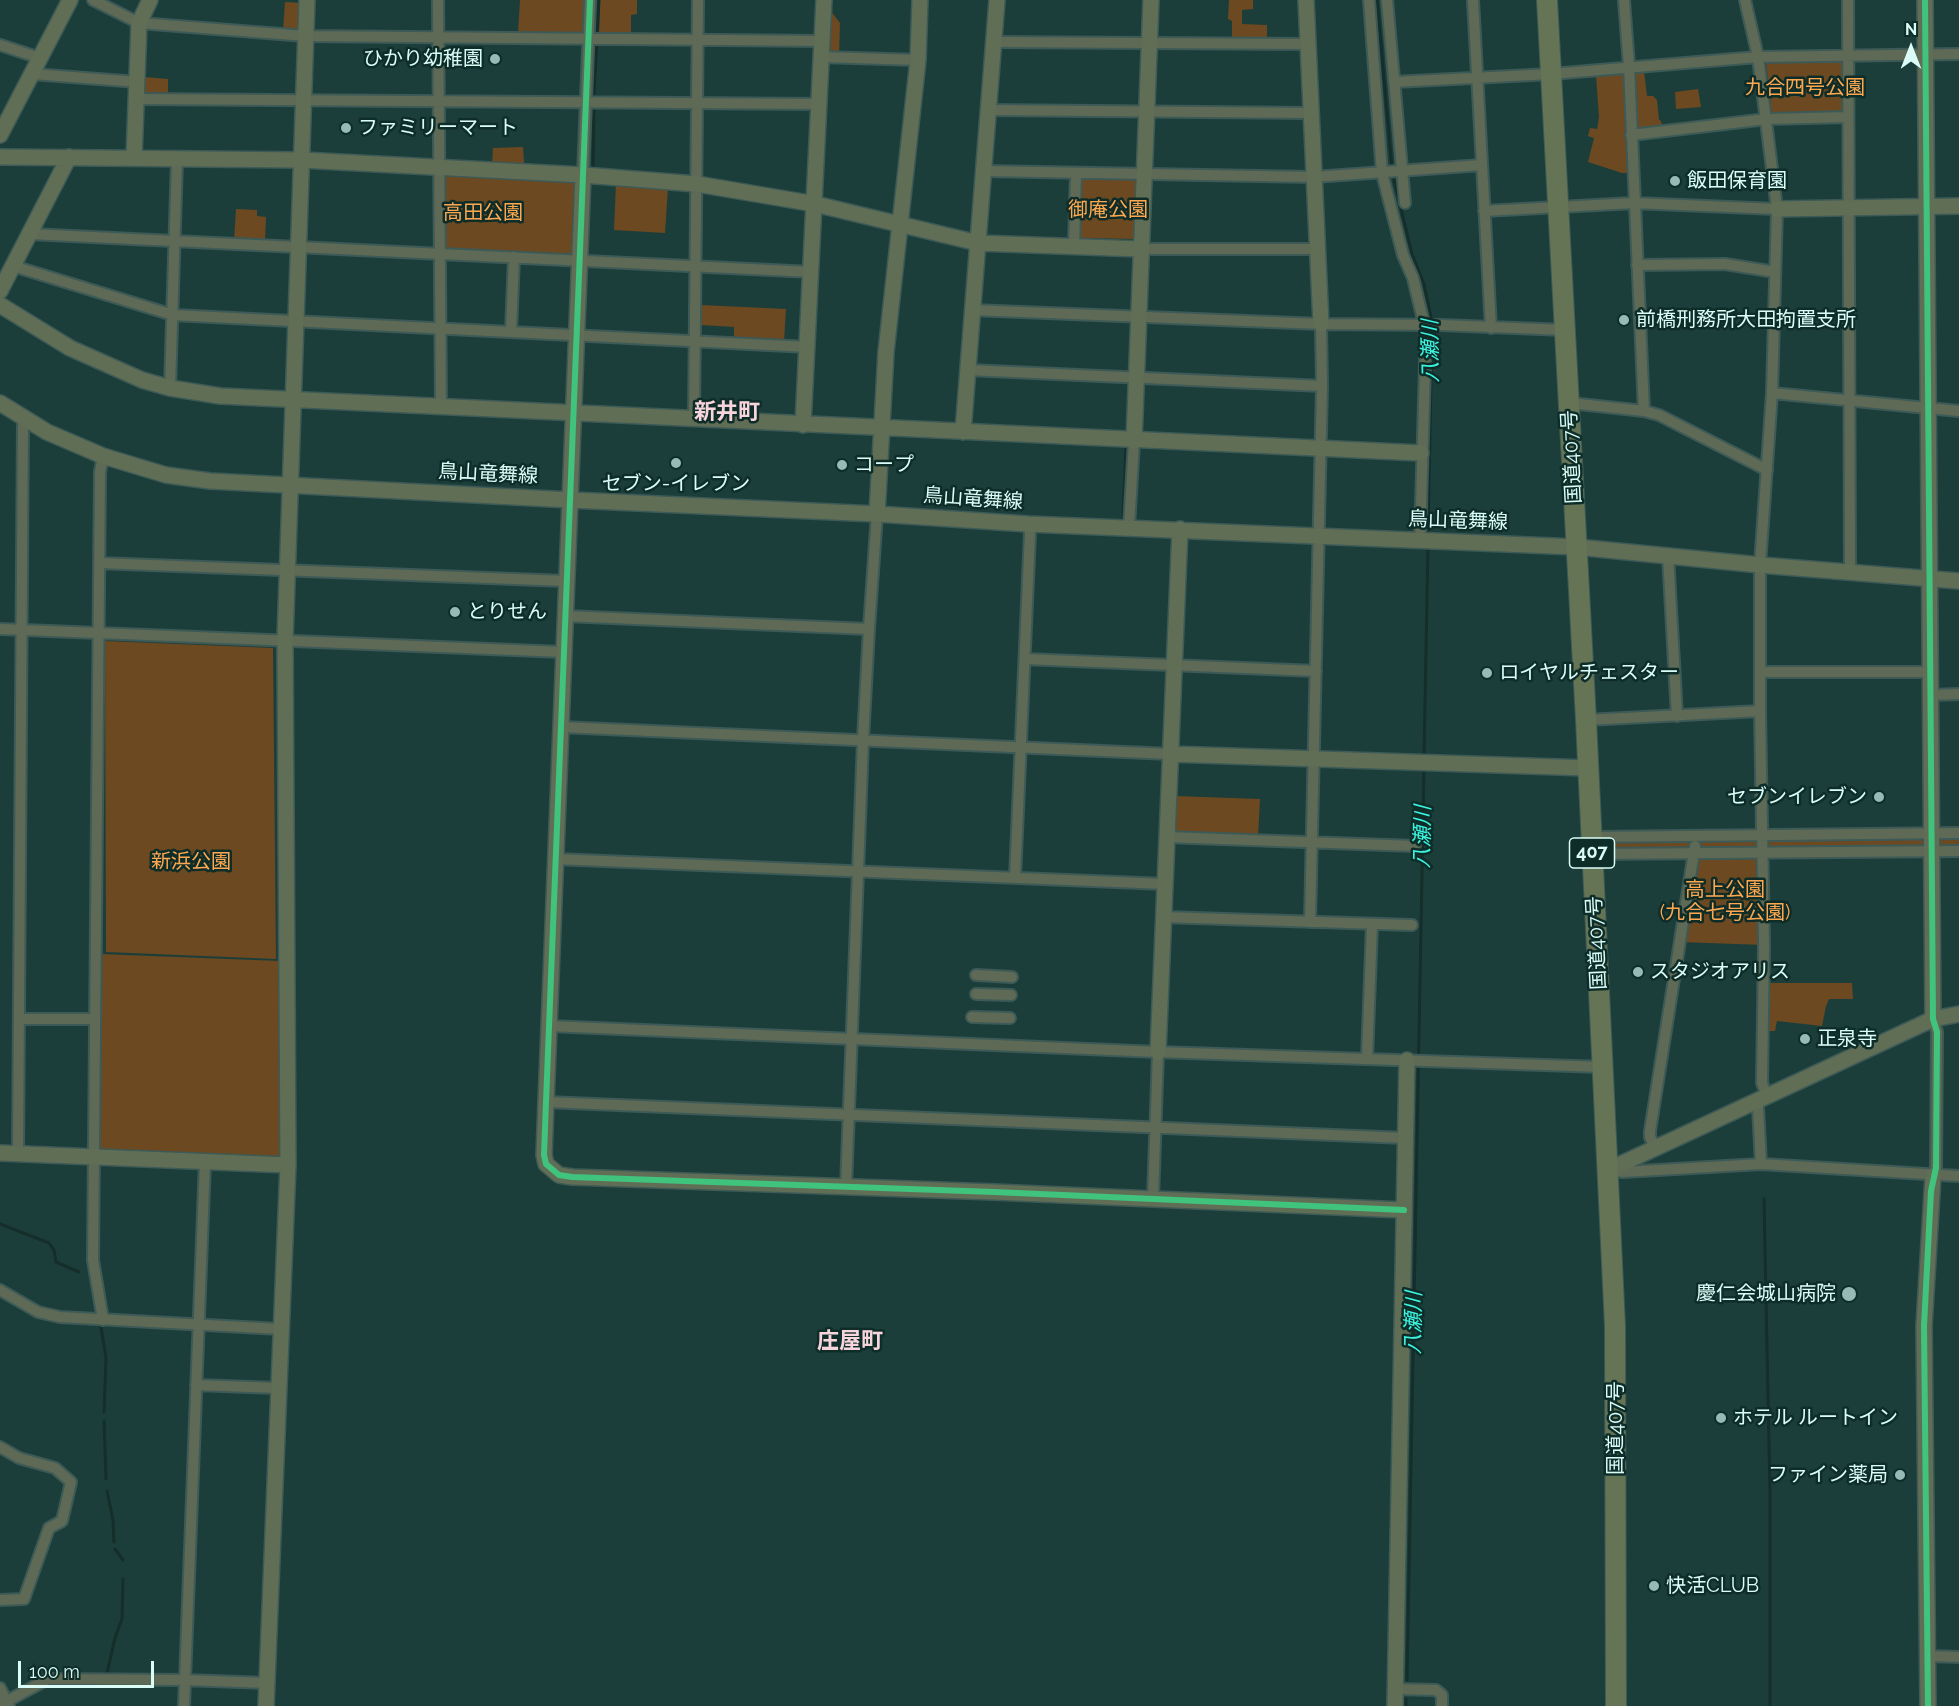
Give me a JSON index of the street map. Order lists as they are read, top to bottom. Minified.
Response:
{"streets":{"highway":["国道407号","407"],"street":["鳥山竜舞線"]},"crossings":[["国道407号","鳥山竜舞線"]],"districts":["新井町","庄屋町"],"water":["八瀬川"],"parks":["九合四号公園","御庵公園","高田公園","新浜公園","高上公園 (九合七号公園)"],"places":["ひかり幼稚園","ファミリーマート","飯田保育園","前橋刑務所大田拘置支所","セブン-イレブン","コープ","とりせん","ロイヤルチェスター","セブンイレブン","スタジオアリス","正泉寺","慶仁会城山病院","ホテル ルートイン","ファイン薬局","快活CLUB"],"scale_bar":"100 m","north":"top"}
